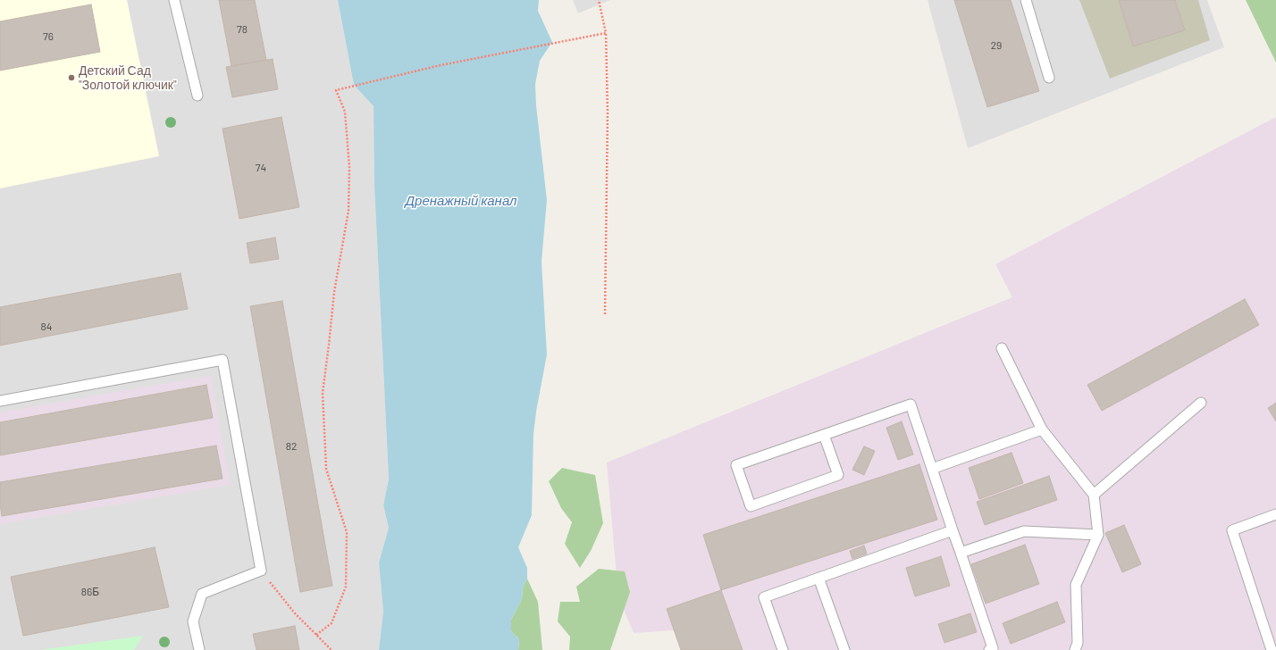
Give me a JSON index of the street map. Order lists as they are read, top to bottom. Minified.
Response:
{"water":["Дренажный канал"],"places":["Детский Сад \"Золотой ключик\""],"house_numbers":["78","76","29","74","84","82","86Б"]}
